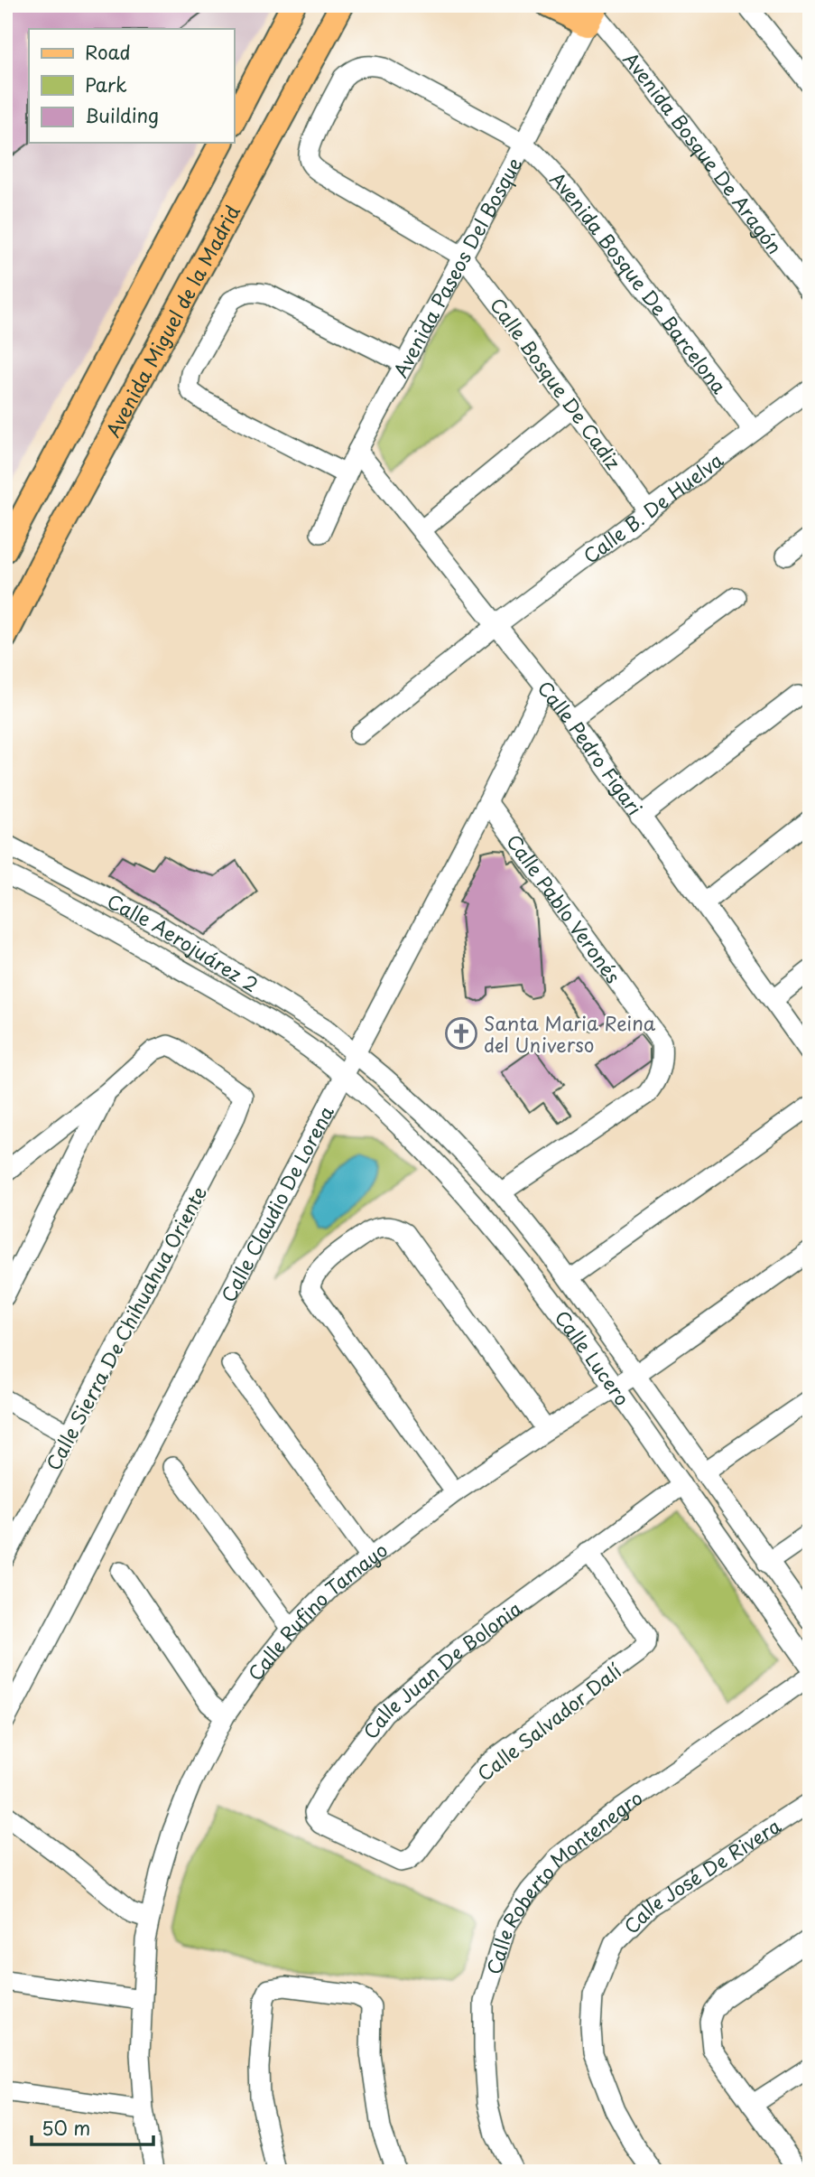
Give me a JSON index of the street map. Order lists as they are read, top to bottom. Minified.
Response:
{"streets":{"main road":["Avenida Miguel de la Madrid"],"street":["Avenida Bosque De Aragón","Avenida Paseos Del Bosque","Avenida Bosque De Barcelona","Calle Bosque De Cadiz","Calle B. De Huelva","Calle Pedro Figari","Calle Pablo Veronés","Calle Aerojuárez 2","Calle Claudio De Lorena","Calle Sierra De Chihuahua Oriente","Calle Lucero","Calle Rufino Tamayo","Calle Juan De Bolonia","Calle Salvador Dalí","Calle José De Rivera","Calle Roberto Montenegro"]},"crossings":[["Avenida Bosque De Aragón","Avenida Paseos Del Bosque"],["Avenida Paseos Del Bosque","Avenida Bosque De Barcelona"],["Avenida Paseos Del Bosque","Calle Bosque De Cadiz"],["Avenida Paseos Del Bosque","Calle Pedro Figari"],["Avenida Bosque De Barcelona","Calle Bosque De Cadiz"],["Avenida Bosque De Barcelona","Calle B. De Huelva"],["Calle Bosque De Cadiz","Calle B. De Huelva"],["Calle B. De Huelva","Calle Pedro Figari"],["Calle Pedro Figari","Calle Claudio De Lorena"],["Calle Pablo Veronés","Calle Claudio De Lorena"],["Calle Pablo Veronés","Calle Lucero"],["Calle Aerojuárez 2","Calle Claudio De Lorena"],["Calle Aerojuárez 2","Calle Lucero"],["Calle Claudio De Lorena","Calle Lucero"],["Calle Lucero","Calle Rufino Tamayo"],["Calle Lucero","Calle Juan De Bolonia"],["Calle Juan De Bolonia","Calle Salvador Dalí"]],"places":{"church":["Santa Maria Reina del Universo"]},"legend":["Road","Park","Building"],"scale_bar":"50 m"}
